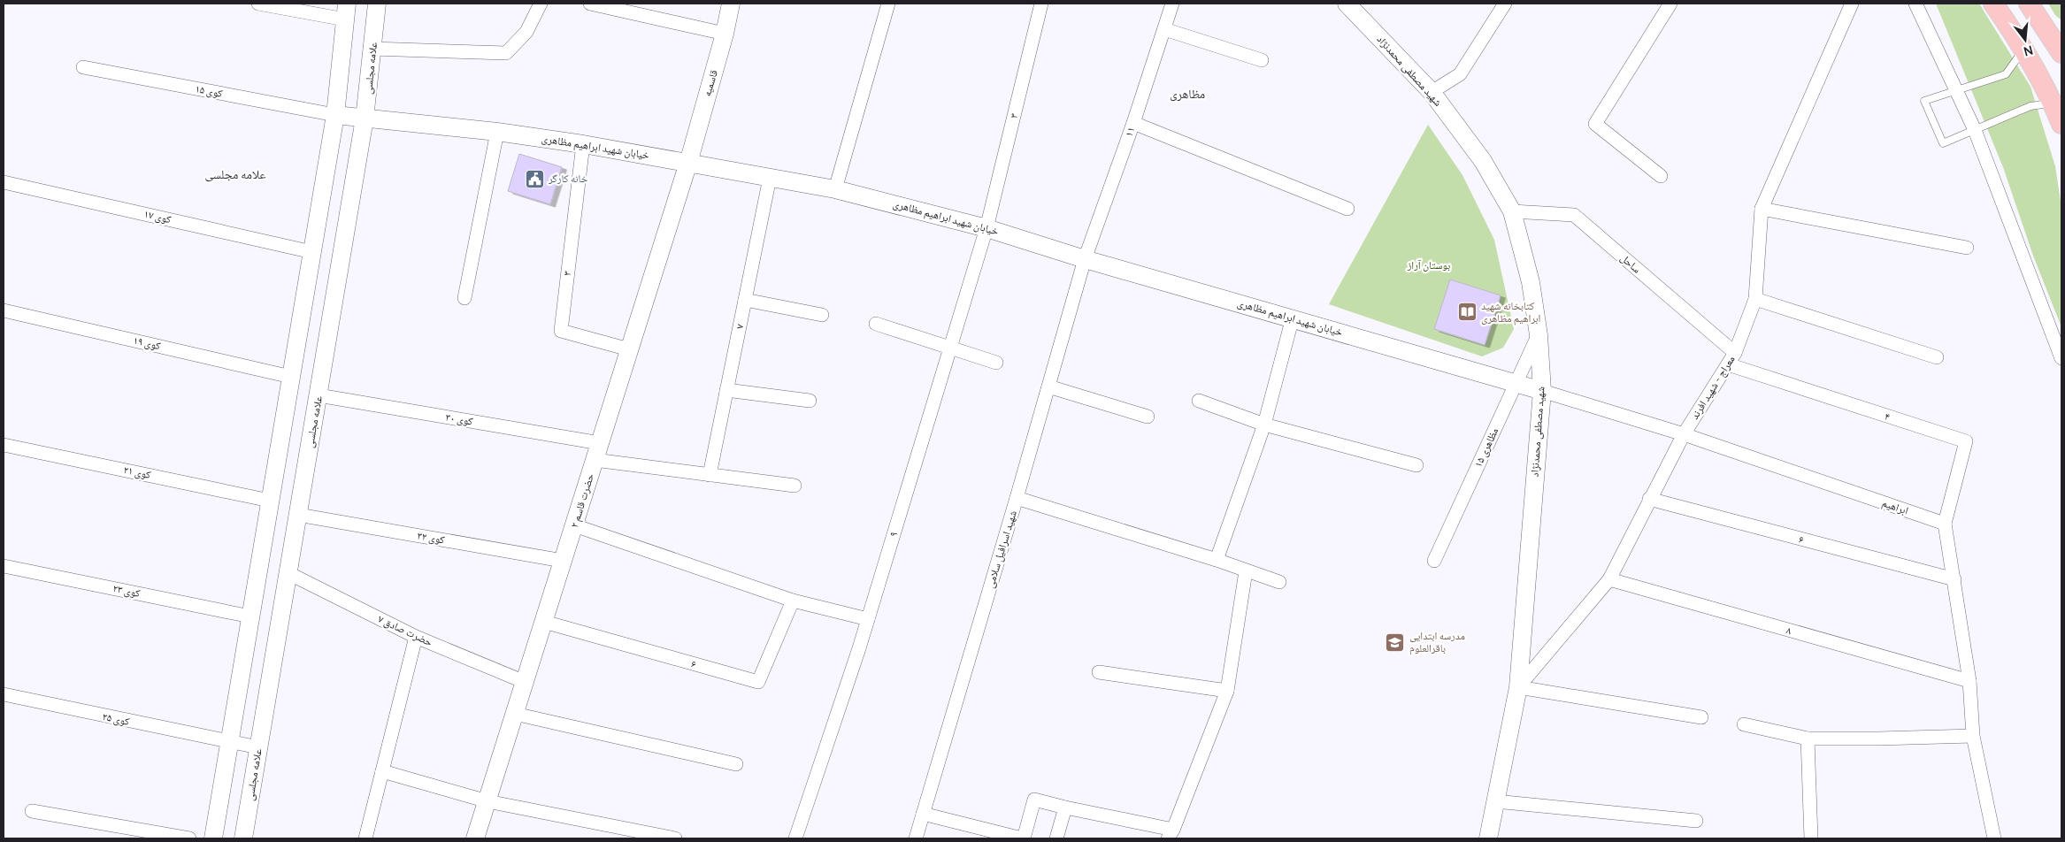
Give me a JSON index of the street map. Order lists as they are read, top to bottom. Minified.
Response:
{"streets":{"main road":["علامه مجلسی","شهید مصطفی محمدنژاد","قاسمیه","خیابان شهید ابراهیم مظاهری","۲ حضرت قاسم"],"street":["کوی ۱۵","۳","۱۱","کوی ۱۷","ساحل","۷","کوی ۱۹","معراج - شهید افرند","۴","کوی ۳۰","۱۵ مظاهری","کوی ۲۱","ابراهیم","۹","کوی ۳۲","۶","شهید اسرافیل سلامی","کوی ۲۳","۷ حضرت صادق","۸","کوی ۲۵"]},"crossings":[["علامه مجلسی","خیابان شهید ابراهیم مظاهری"],["علامه مجلسی","کوی ۳۰"],["علامه مجلسی","کوی ۳۲"],["علامه مجلسی","۷ حضرت صادق"],["علامه مجلسی","کوی ۲۵"],["شهید مصطفی محمدنژاد","خیابان شهید ابراهیم مظاهری"],["شهید مصطفی محمدنژاد","ساحل"],["شهید مصطفی محمدنژاد","معراج - شهید افرند"],["شهید مصطفی محمدنژاد","۱۵ مظاهری"],["شهید مصطفی محمدنژاد","ابراهیم"],["قاسمیه","خیابان شهید ابراهیم مظاهری"],["قاسمیه","۲ حضرت قاسم"],["کوی ۱۵","خیابان شهید ابراهیم مظاهری"],["۳","خیابان شهید ابراهیم مظاهری"],["۳","۲ حضرت قاسم"],["۳","۹"],["۱۱","خیابان شهید ابراهیم مظاهری"],["۱۱","شهید اسرافیل سلامی"],["خیابان شهید ابراهیم مظاهری","۷"],["خیابان شهید ابراهیم مظاهری","۱۵ مظاهری"],["خیابان شهید ابراهیم مظاهری","۲ حضرت قاسم"],["خیابان شهید ابراهیم مظاهری","ابراهیم"],["خیابان شهید ابراهیم مظاهری","۹"],["خیابان شهید ابراهیم مظاهری","شهید اسرافیل سلامی"],["ساحل","معراج - شهید افرند"],["ساحل","۴"],["معراج - شهید افرند","۴"],["معراج - شهید افرند","ابراهیم"],["معراج - شهید افرند","۶"],["معراج - شهید افرند","۸"],["۴","ابراهیم"],["کوی ۳۰","۲ حضرت قاسم"],["۲ حضرت قاسم","کوی ۳۲"],["۲ حضرت قاسم","۶"],["۲ حضرت قاسم","۷ حضرت صادق"]],"districts":["مظاهری","علامه مجلسی"],"parks":["بوستان آراز"],"places":{"public building":["خانه کارگر"],"library":["کتابخانه شهید ابراهیم مظاهری"],"school or university":["مدرسه ابتدایی باقرالعلوم"]},"north":"bottom"}
